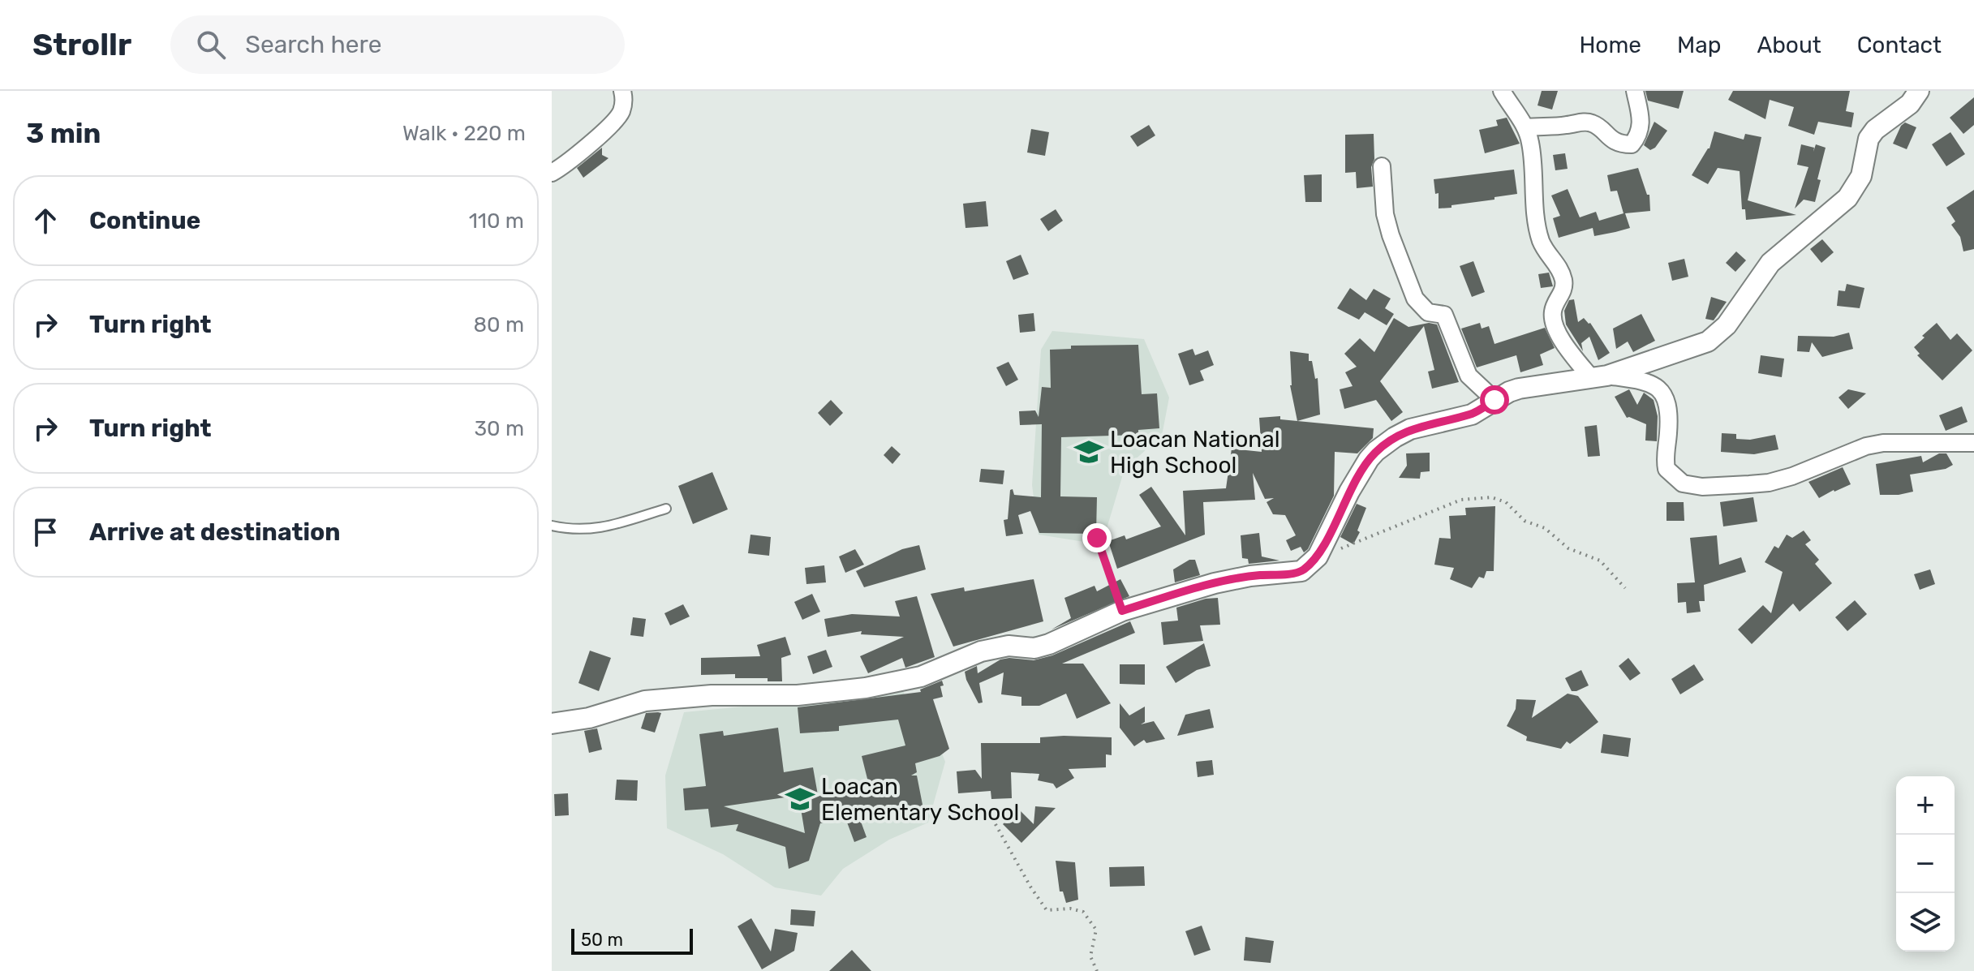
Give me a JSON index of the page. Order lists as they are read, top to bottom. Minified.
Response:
{"places":{"school or university":["Loacan National High School","Loacan Elementary School"]},"scale_bar":"50 m","page":{"header":"Strollr","search":"Search here","nav":["Home","Map","About","Contact"],"heading":["3 min","Walk · 220 m"],"list":[["Continue","110 m"],["Turn right","80 m"],["Turn right","30 m"],"Arrive at destination"],"map_buttons":["+","−"],"scale":"50 m"}}
